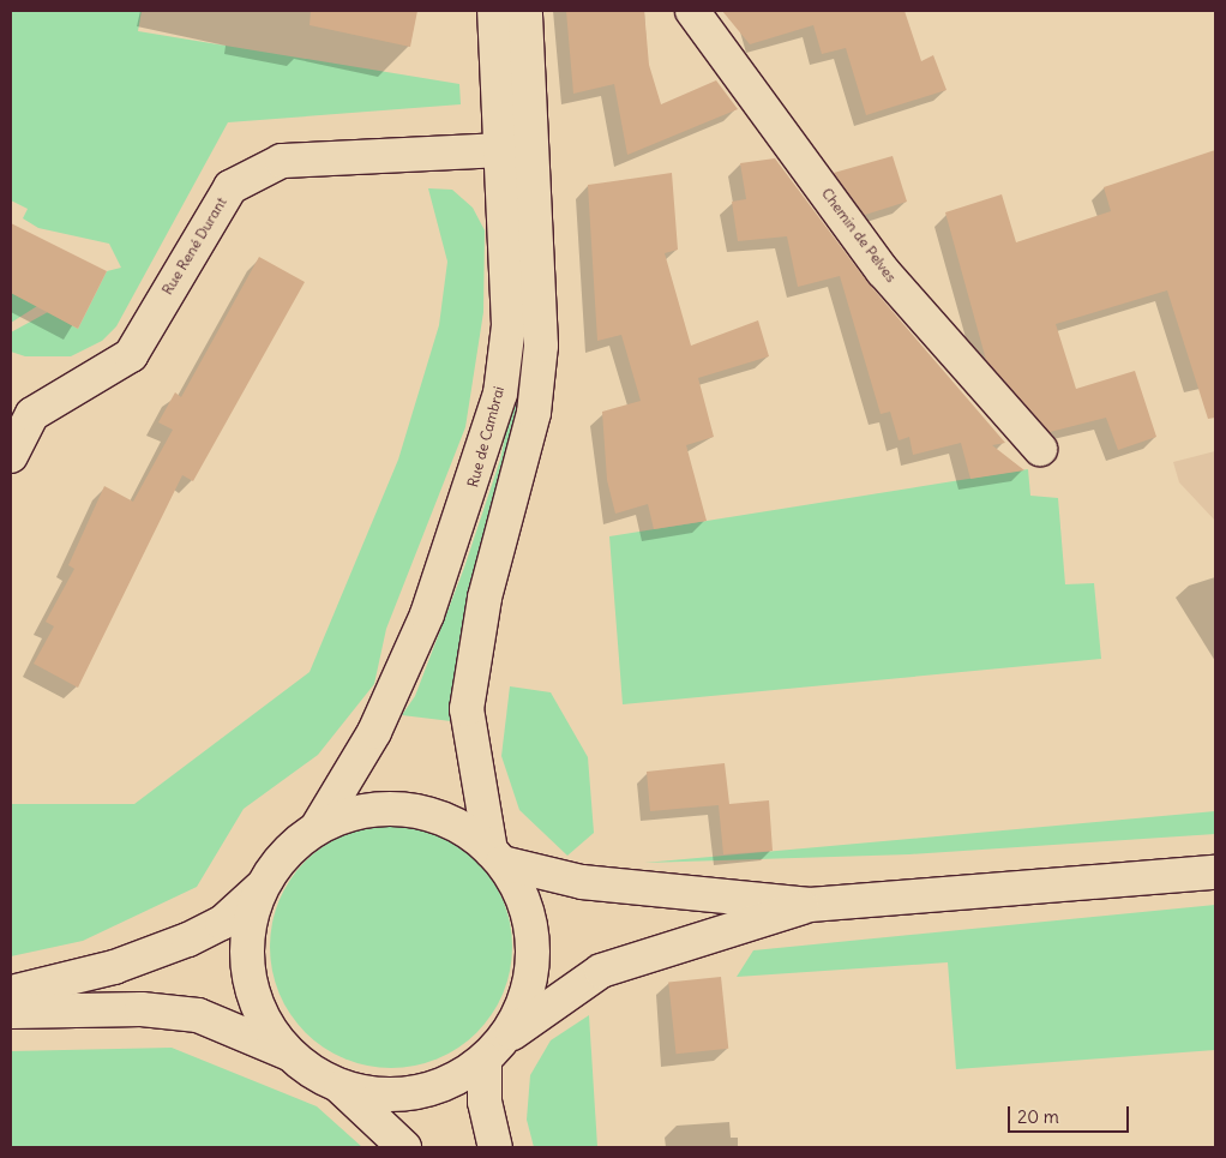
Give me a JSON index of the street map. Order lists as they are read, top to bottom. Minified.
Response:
{"streets":{"main road":["Chemin de Pelves","Rue René Durant","Rue de Cambrai"]},"crossings":[["Rue René Durant","Rue de Cambrai"]],"scale_bar":"20 m"}
